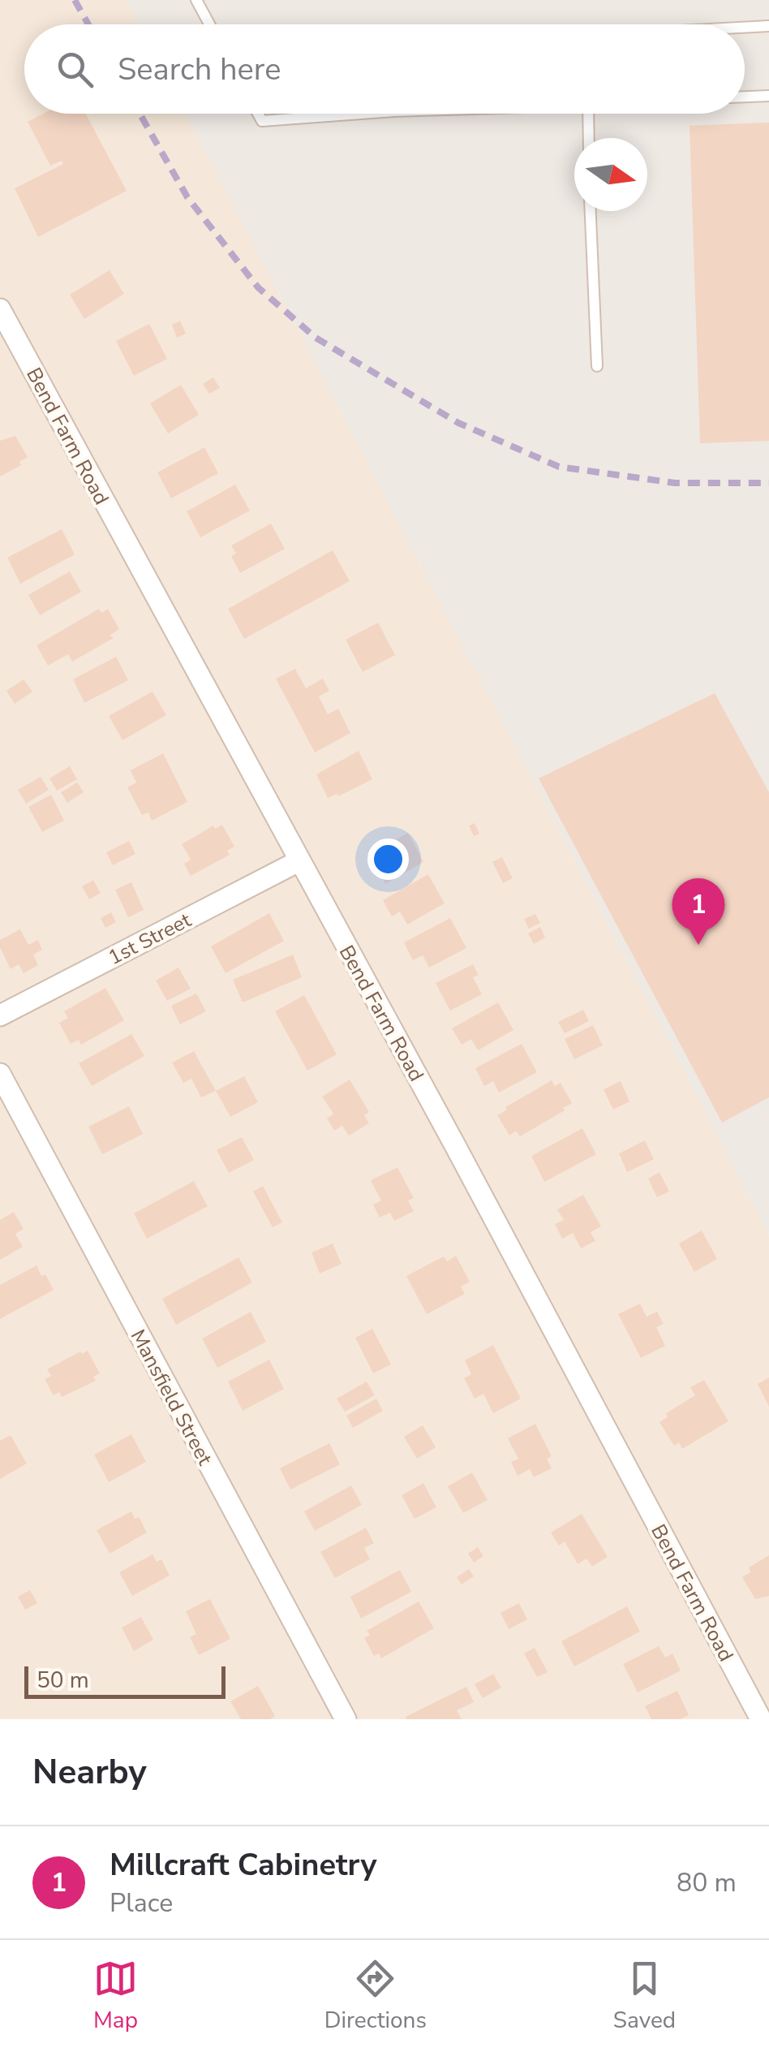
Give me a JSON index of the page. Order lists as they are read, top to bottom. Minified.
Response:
{"streets":{"street":["Bend Farm Road","1st Street","Mansfield Street"]},"crossings":[["Bend Farm Road","1st Street"]],"scale_bar":"50 m","north":"right","page":{"search":"Search here","pins":"1","scale":"50 m","heading":"Nearby","list":[{"mark":"1","name":"Millcraft Cabinetry","note":"Place","value":"80 m"}],"nav":["Map","Directions","Saved"]}}
